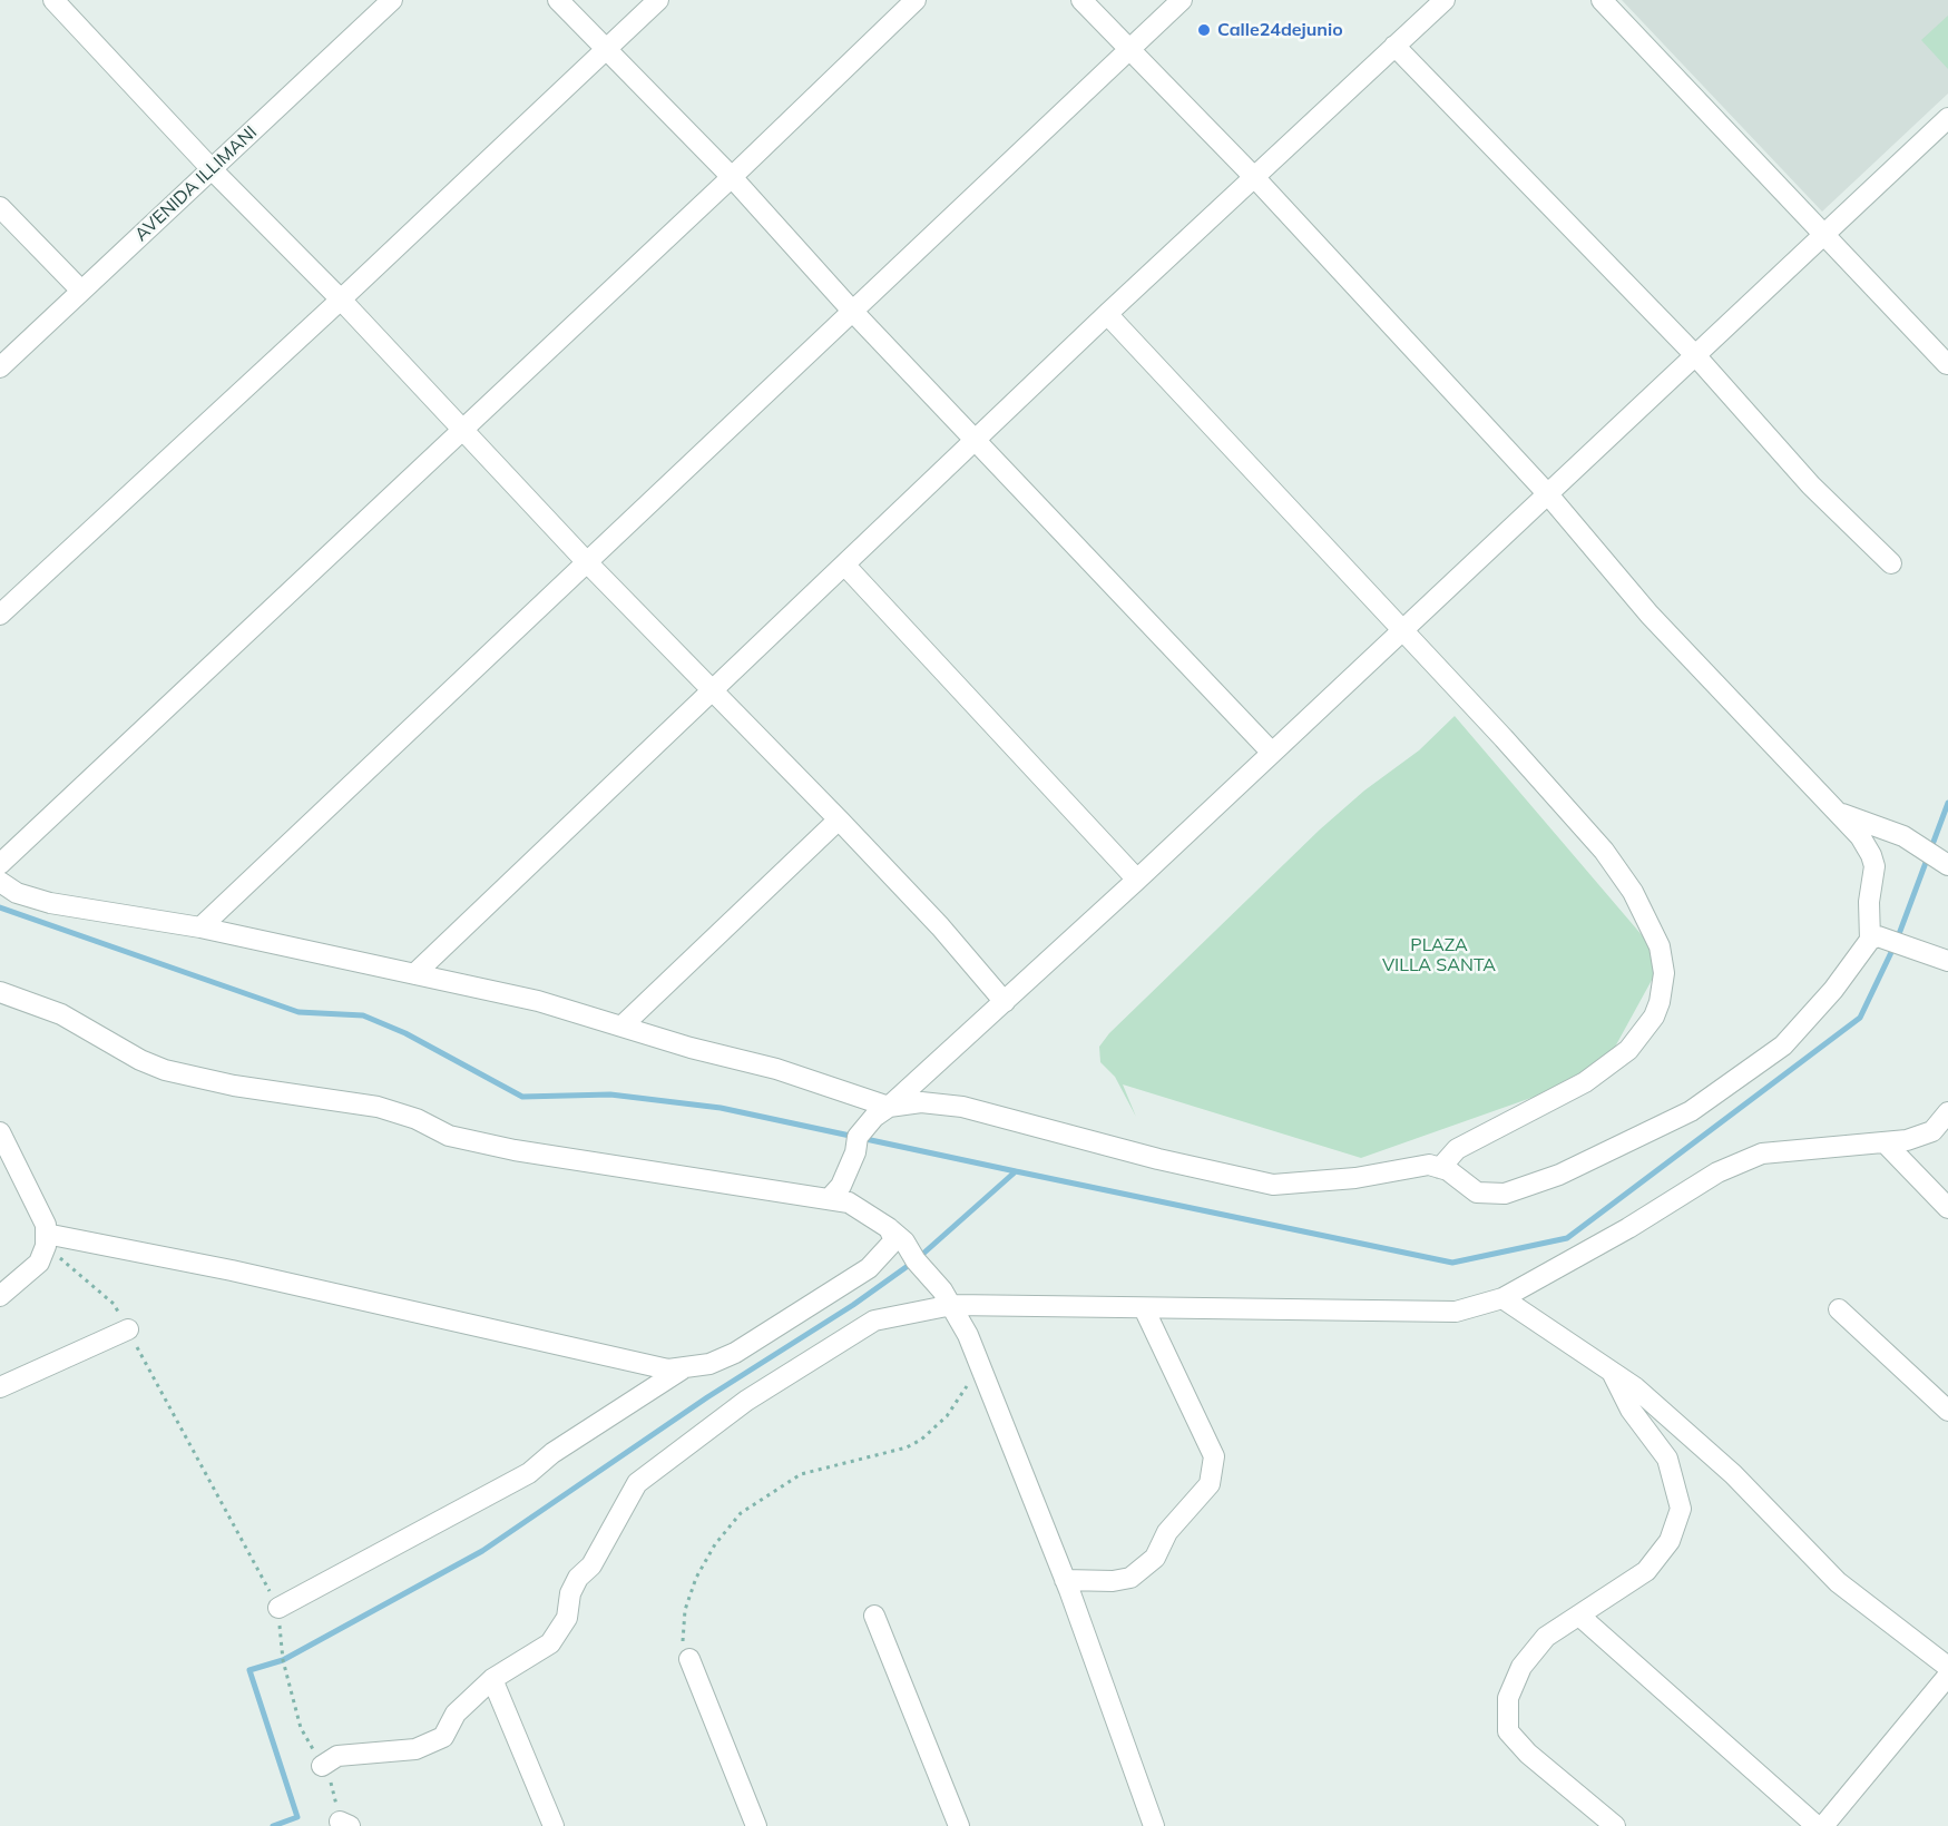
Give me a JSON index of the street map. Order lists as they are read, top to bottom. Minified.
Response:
{"streets":{"street":["AVENIDA ILLIMANI"]},"parks":["PLAZA VILLA SANTA"],"places":["Calle24dejunio"]}
